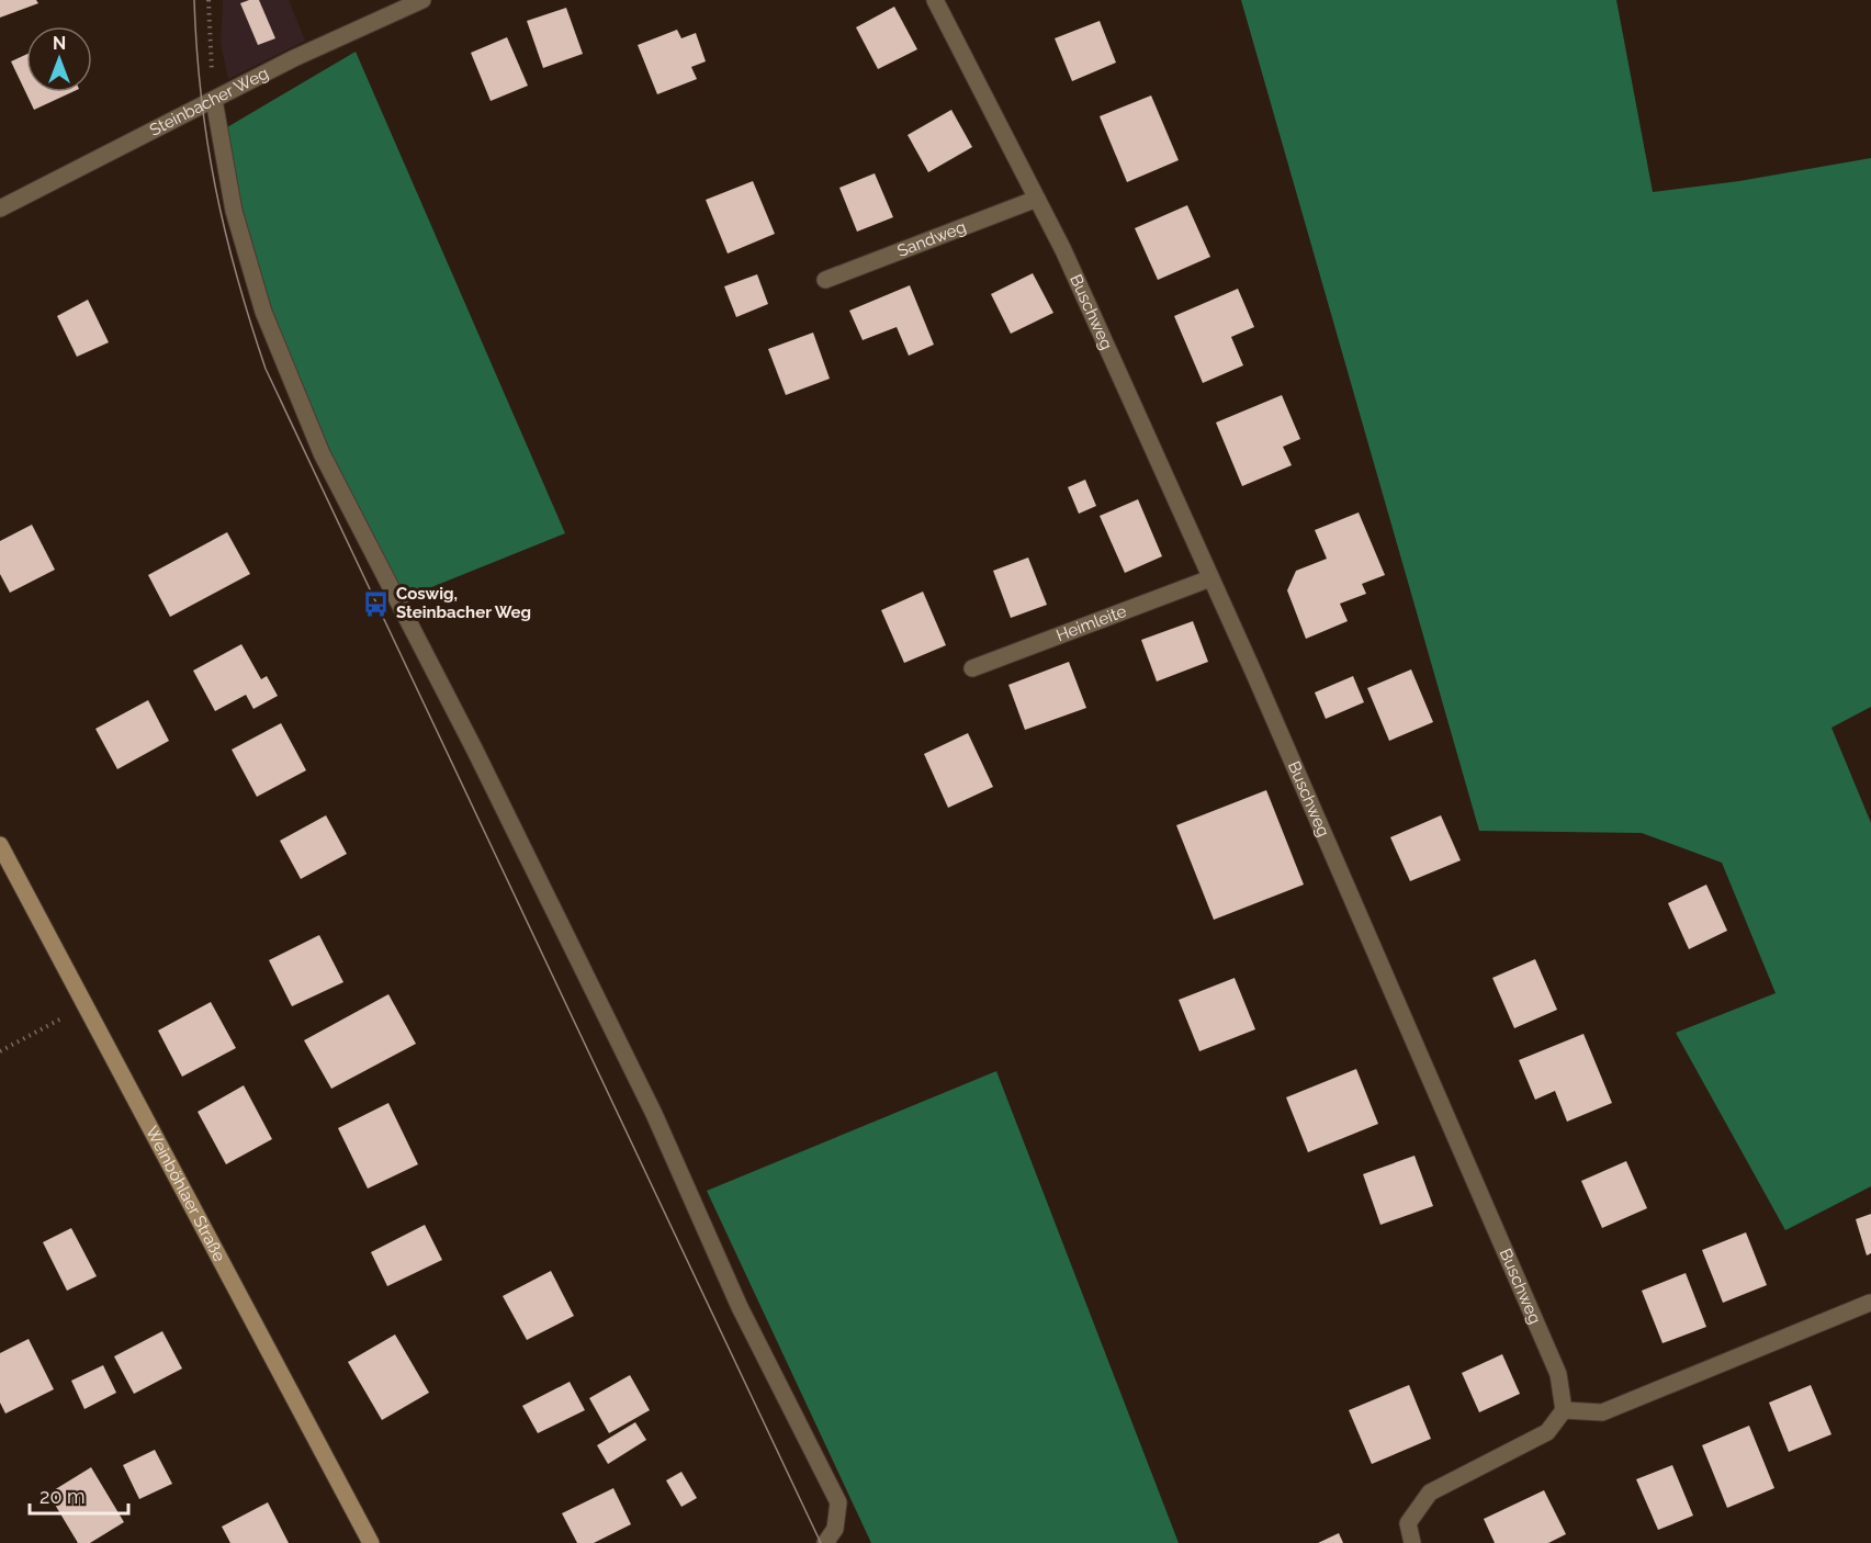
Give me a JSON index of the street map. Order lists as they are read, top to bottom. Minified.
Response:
{"streets":{"main road":["Weinböhlaer Straße"],"street":["Steinbacher Weg","Sandweg","Buschweg","Heimleite"]},"crossings":[["Sandweg","Buschweg"],["Buschweg","Heimleite"]],"places":{"bus stop":["Coswig, Steinbacher Weg"]},"scale_bar":"20 m","north":"top"}
